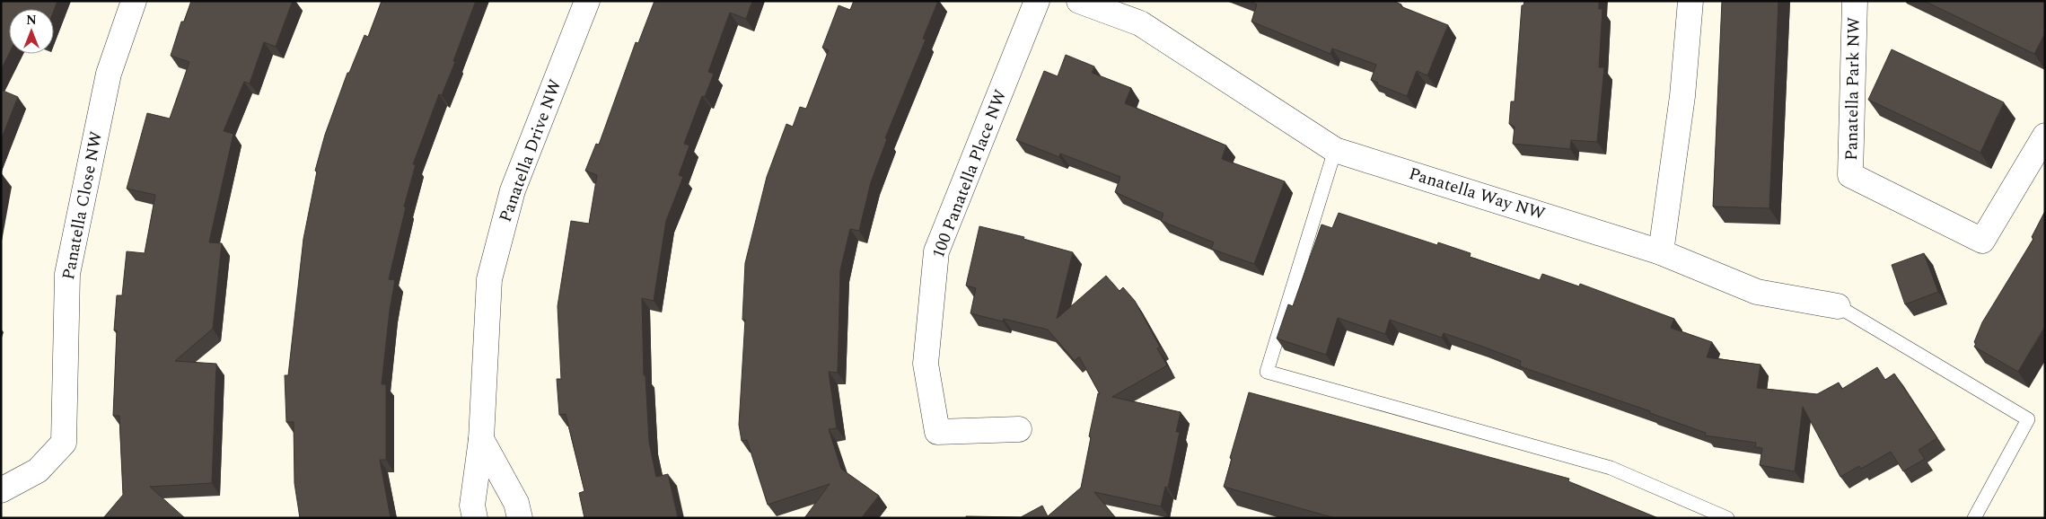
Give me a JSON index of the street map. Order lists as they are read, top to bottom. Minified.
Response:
{"streets":{"street":["Panatella Park NW","Panatella Drive NW","100 Panatella Place NW","Panatella Way NW","Panatella Close NW"]},"north":"top"}
